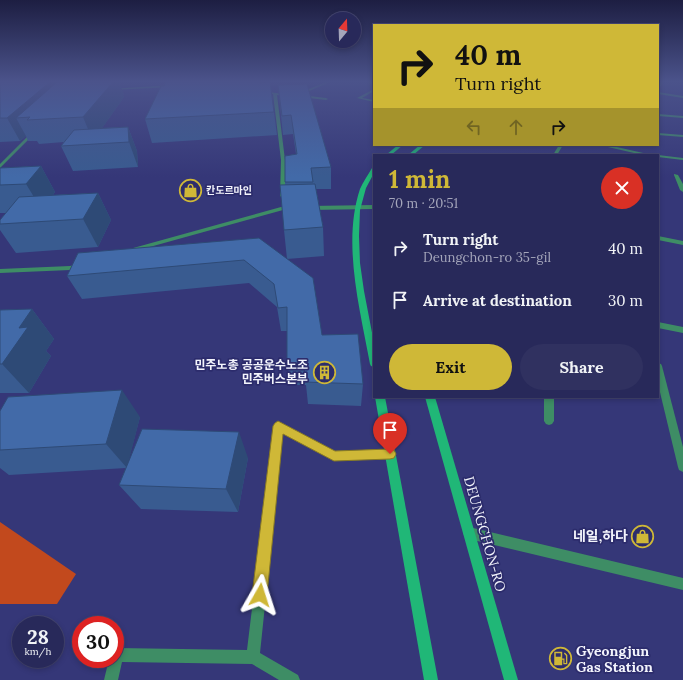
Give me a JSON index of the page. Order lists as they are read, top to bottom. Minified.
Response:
{"streets":{"main road":["DEUNGCHON-RO"]},"places":{"shop":["칸도르마인","네일,하다"],"building":["민주노총 공공운수노조 민주버스본부"],"fuel station":["Gyeongjun Gas Station"]},"north":"top","page":{"turn":["40 m","Turn right"],"heading":["1 min","70 m · 20:51"],"list":[{"name":"Turn right","note":"Deungchon-ro 35-gil","value":"40 m"},{"name":"Arrive at destination","value":"30 m"}],"buttons":["Exit","Share"],"speed":"28 km/h","limit":"30"}}
